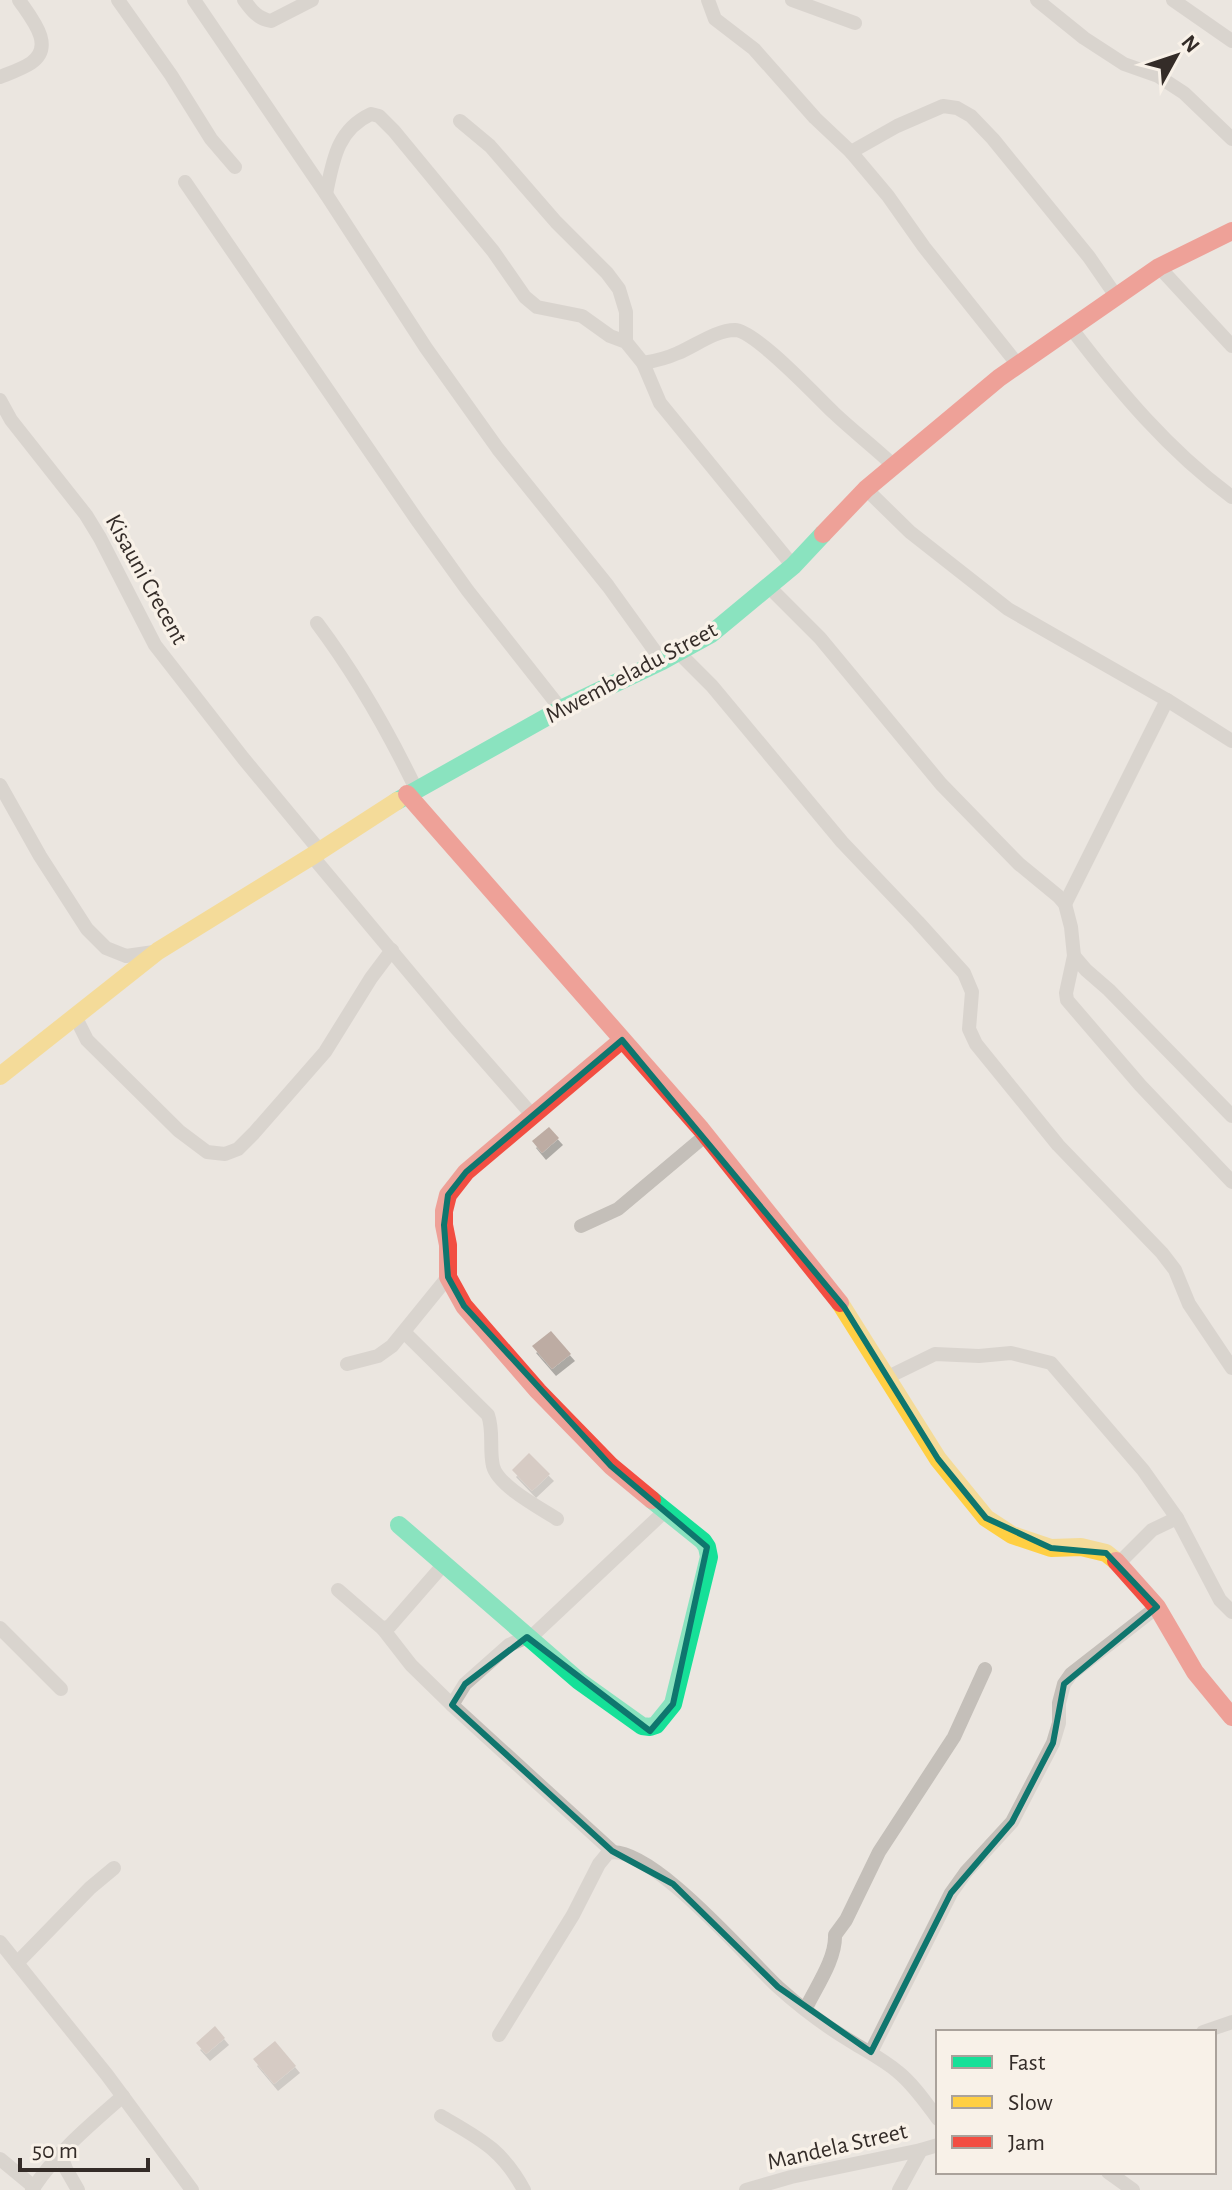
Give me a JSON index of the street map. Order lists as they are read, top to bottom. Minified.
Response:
{"streets":{"street":["Kisauni Crecent","Mwembeladu Street","Mandela Street"]},"crossings":[["Kisauni Crecent","Mwembeladu Street"]],"legend":["Fast","Slow","Jam"],"scale_bar":"50 m","north":"top right"}
